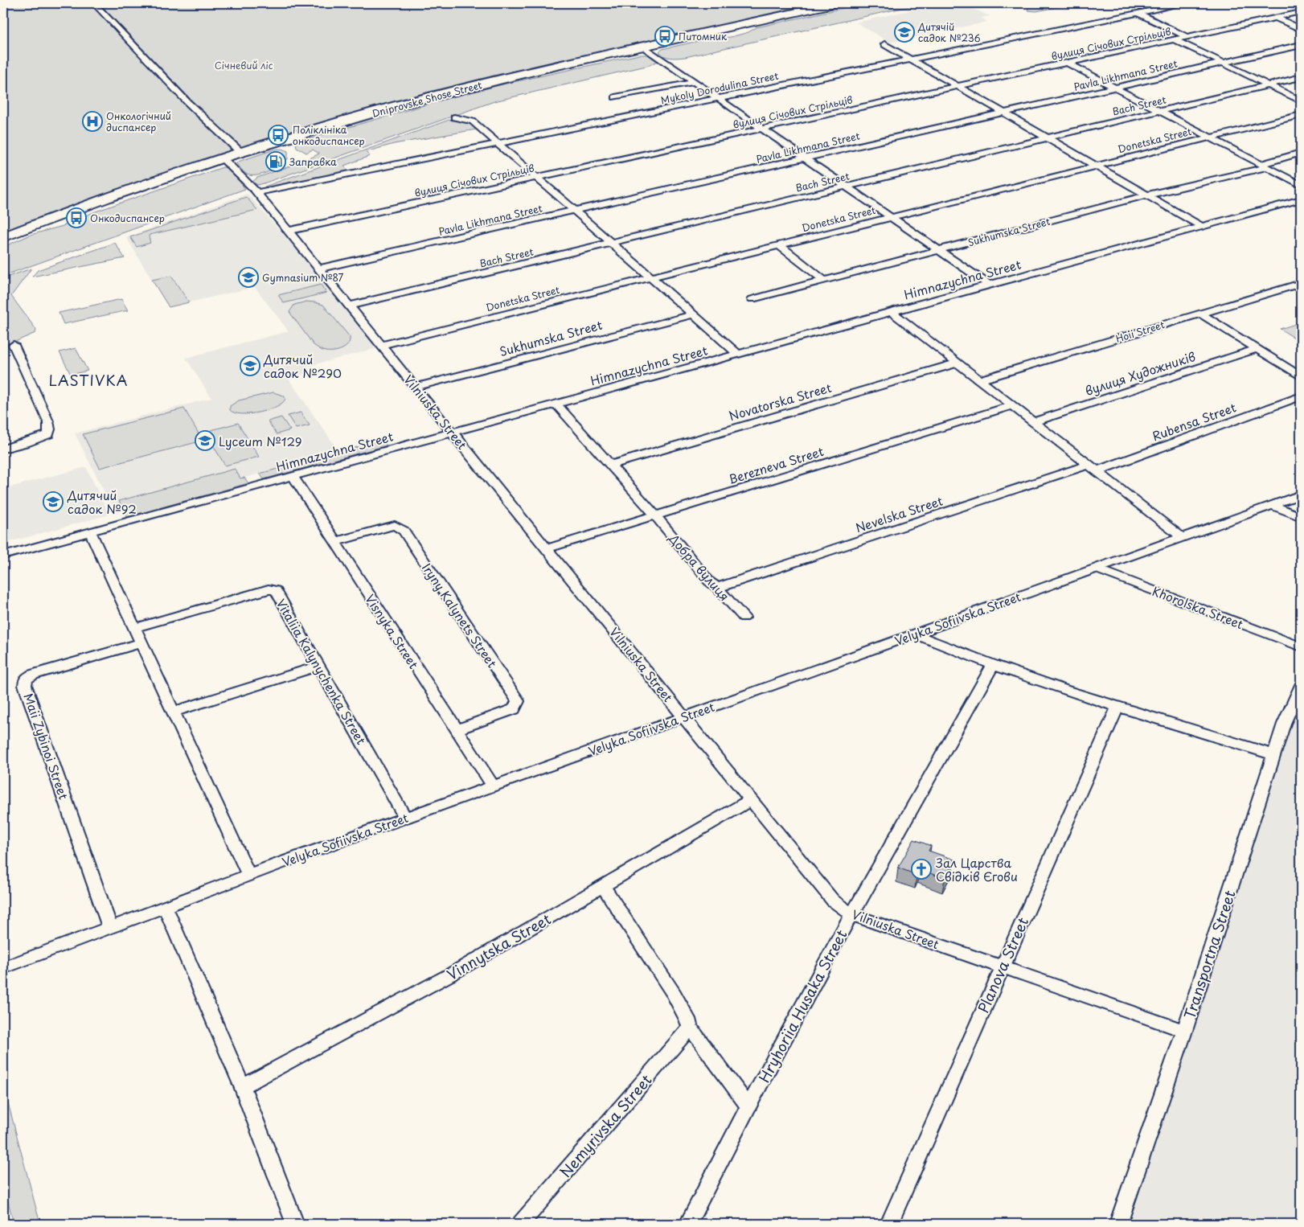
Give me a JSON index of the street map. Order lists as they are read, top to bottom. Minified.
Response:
{"streets":{"main road":["Dniprovske Shose Street"],"street":["вулиця Січових Стрільців","Pavla Likhmana Street","Mykoly Dorodulina Street","Bach Street","Donetska Street","Sukhumska Street","Himnazychna Street","Hoii Street","вулиця Художників","Novatorska Street","Vilniuska Street","Rubensa Street","Berezneva Street","Nevelska Street","Добра вулиця","Khorolska Street","Iryny Kalynets Street","Velyka Sofiivska Street","Visnyka Street","Vitaliia Kalynychenka Street","Maii Zybinoi Street","Vinnytska Street","Transportna Street","Planova Street","Hryhoriia Husaka Street","Nemyrivska Street"]},"crossings":[["вулиця Січових Стрільців","Vilniuska Street"],["Pavla Likhmana Street","Vilniuska Street"],["Mykoly Dorodulina Street","Vilniuska Street"],["Dniprovske Shose Street","Vilniuska Street"],["Bach Street","Vilniuska Street"],["Donetska Street","Vilniuska Street"],["Sukhumska Street","Vilniuska Street"],["Himnazychna Street","Vilniuska Street"],["Himnazychna Street","Visnyka Street"],["Vilniuska Street","Berezneva Street"],["Vilniuska Street","Velyka Sofiivska Street"],["Vilniuska Street","Vinnytska Street"],["Vilniuska Street","Transportna Street"],["Vilniuska Street","Planova Street"],["Vilniuska Street","Hryhoriia Husaka Street"],["Rubensa Street","Nevelska Street"],["Berezneva Street","Добра вулиця"],["Nevelska Street","Добра вулиця"],["Khorolska Street","Velyka Sofiivska Street"],["Iryny Kalynets Street","Visnyka Street"],["Velyka Sofiivska Street","Visnyka Street"],["Velyka Sofiivska Street","Vitaliia Kalynychenka Street"],["Velyka Sofiivska Street","Maii Zybinoi Street"]],"districts":["LASTIVKA"],"parks":["Січневий ліс"],"places":{"school or university":["Дитячій садок №236","Gymnasium №87","Дитячий садок №290","Lyceum №129","Дитячий садок №92"],"bus stop":["Питомник","Поліклініка онкодиспансер","Онкодиспансер"],"hospital":["Онкологічний диспансер"],"fuel station":["Заправка"],"church":["Зал Царства Свідків Єгови"]}}
